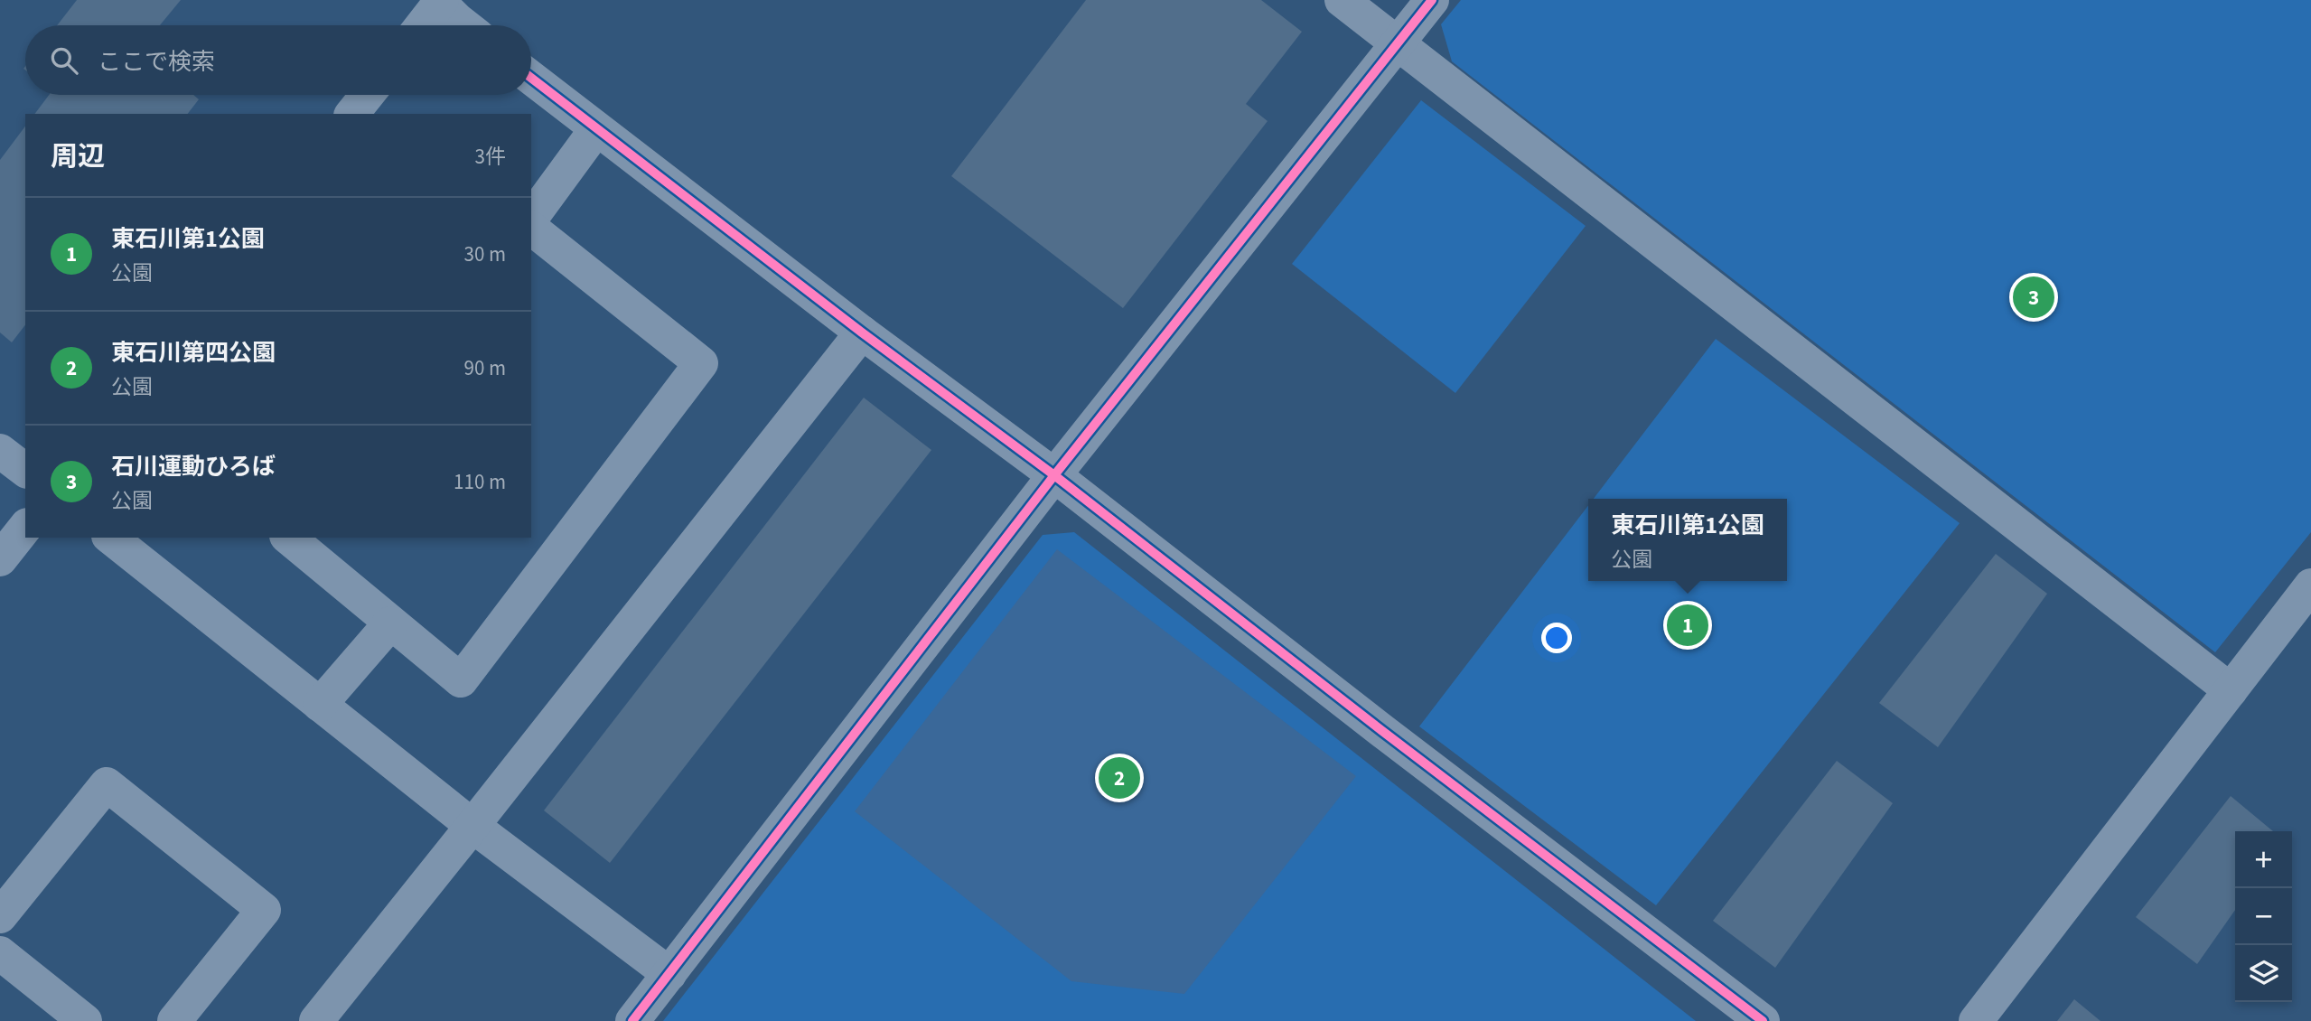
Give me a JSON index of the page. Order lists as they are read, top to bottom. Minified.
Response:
{"page":{"search":"ここで検索","heading":["周辺","3件"],"list":[{"mark":"1","name":"東石川第1公園","note":"公園","value":"30 m"},{"mark":"2","name":"東石川第四公園","note":"公園","value":"90 m"},{"mark":"3","name":"石川運動ひろば","note":"公園","value":"110 m"}],"pins":["3","1","2"],"popup":["東石川第1公園","公園"],"map_buttons":["+","−"]}}
